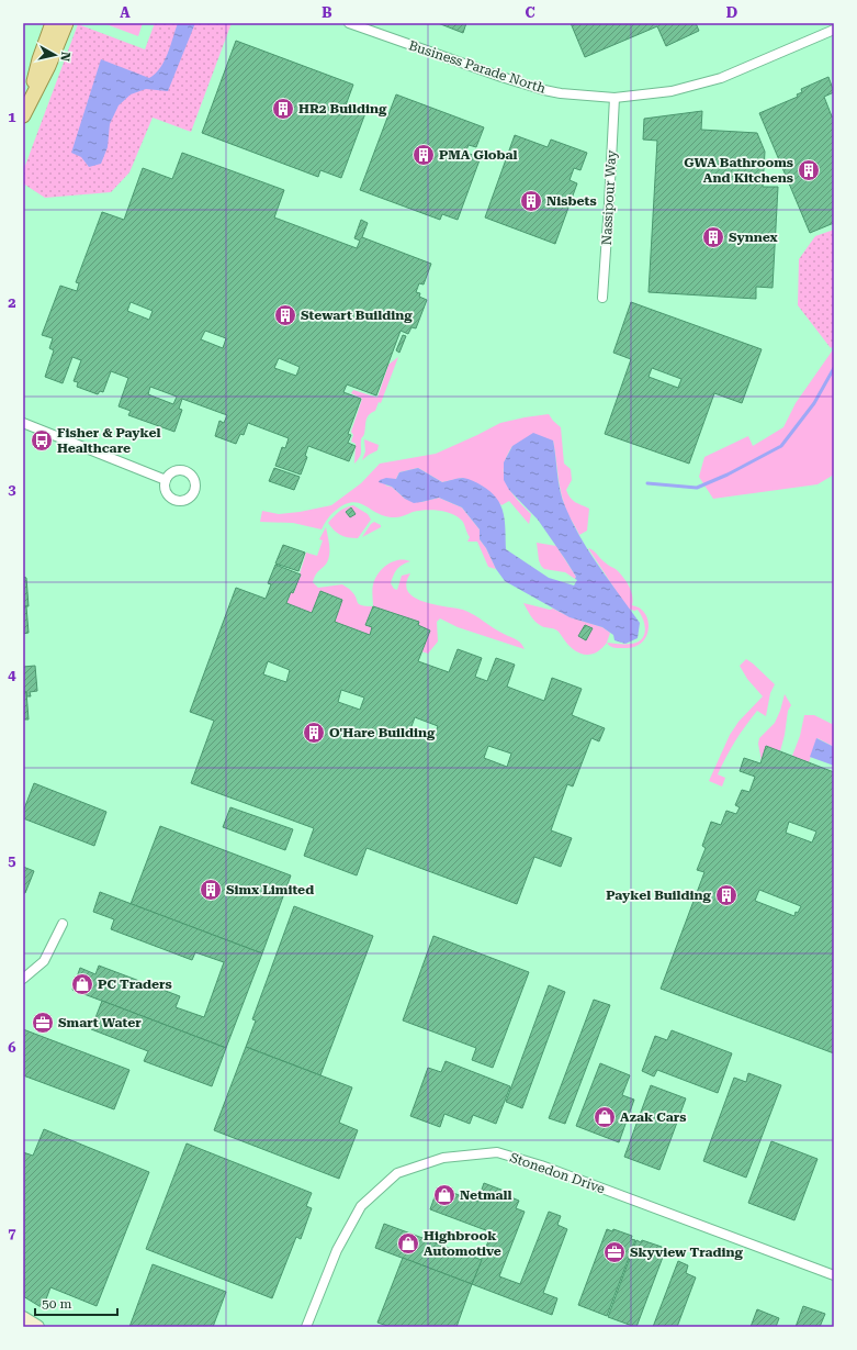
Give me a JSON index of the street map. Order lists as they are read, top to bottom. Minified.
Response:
{"streets":{"street":["Business Parade North","Nassipour Way","Stonedon Drive"]},"crossings":[["Business Parade North","Nassipour Way"]],"places":{"building":["HR2 Building","PMA Global","GWA Bathrooms And Kitchens","Nisbets","Synnex","Stewart Building","O'Hare Building","Simx Limited","Paykel Building"],"bus stop":["Fisher & Paykel Healthcare"],"shop":["PC Traders","Azak Cars","Netmall","Highbrook Automotive"],"office":["Smart Water","Skyview Trading"]},"scale_bar":"50 m","north":"right","grid":{"columns":["A","B","C","D"],"rows":["1","2","3","4","5","6","7"]}}
